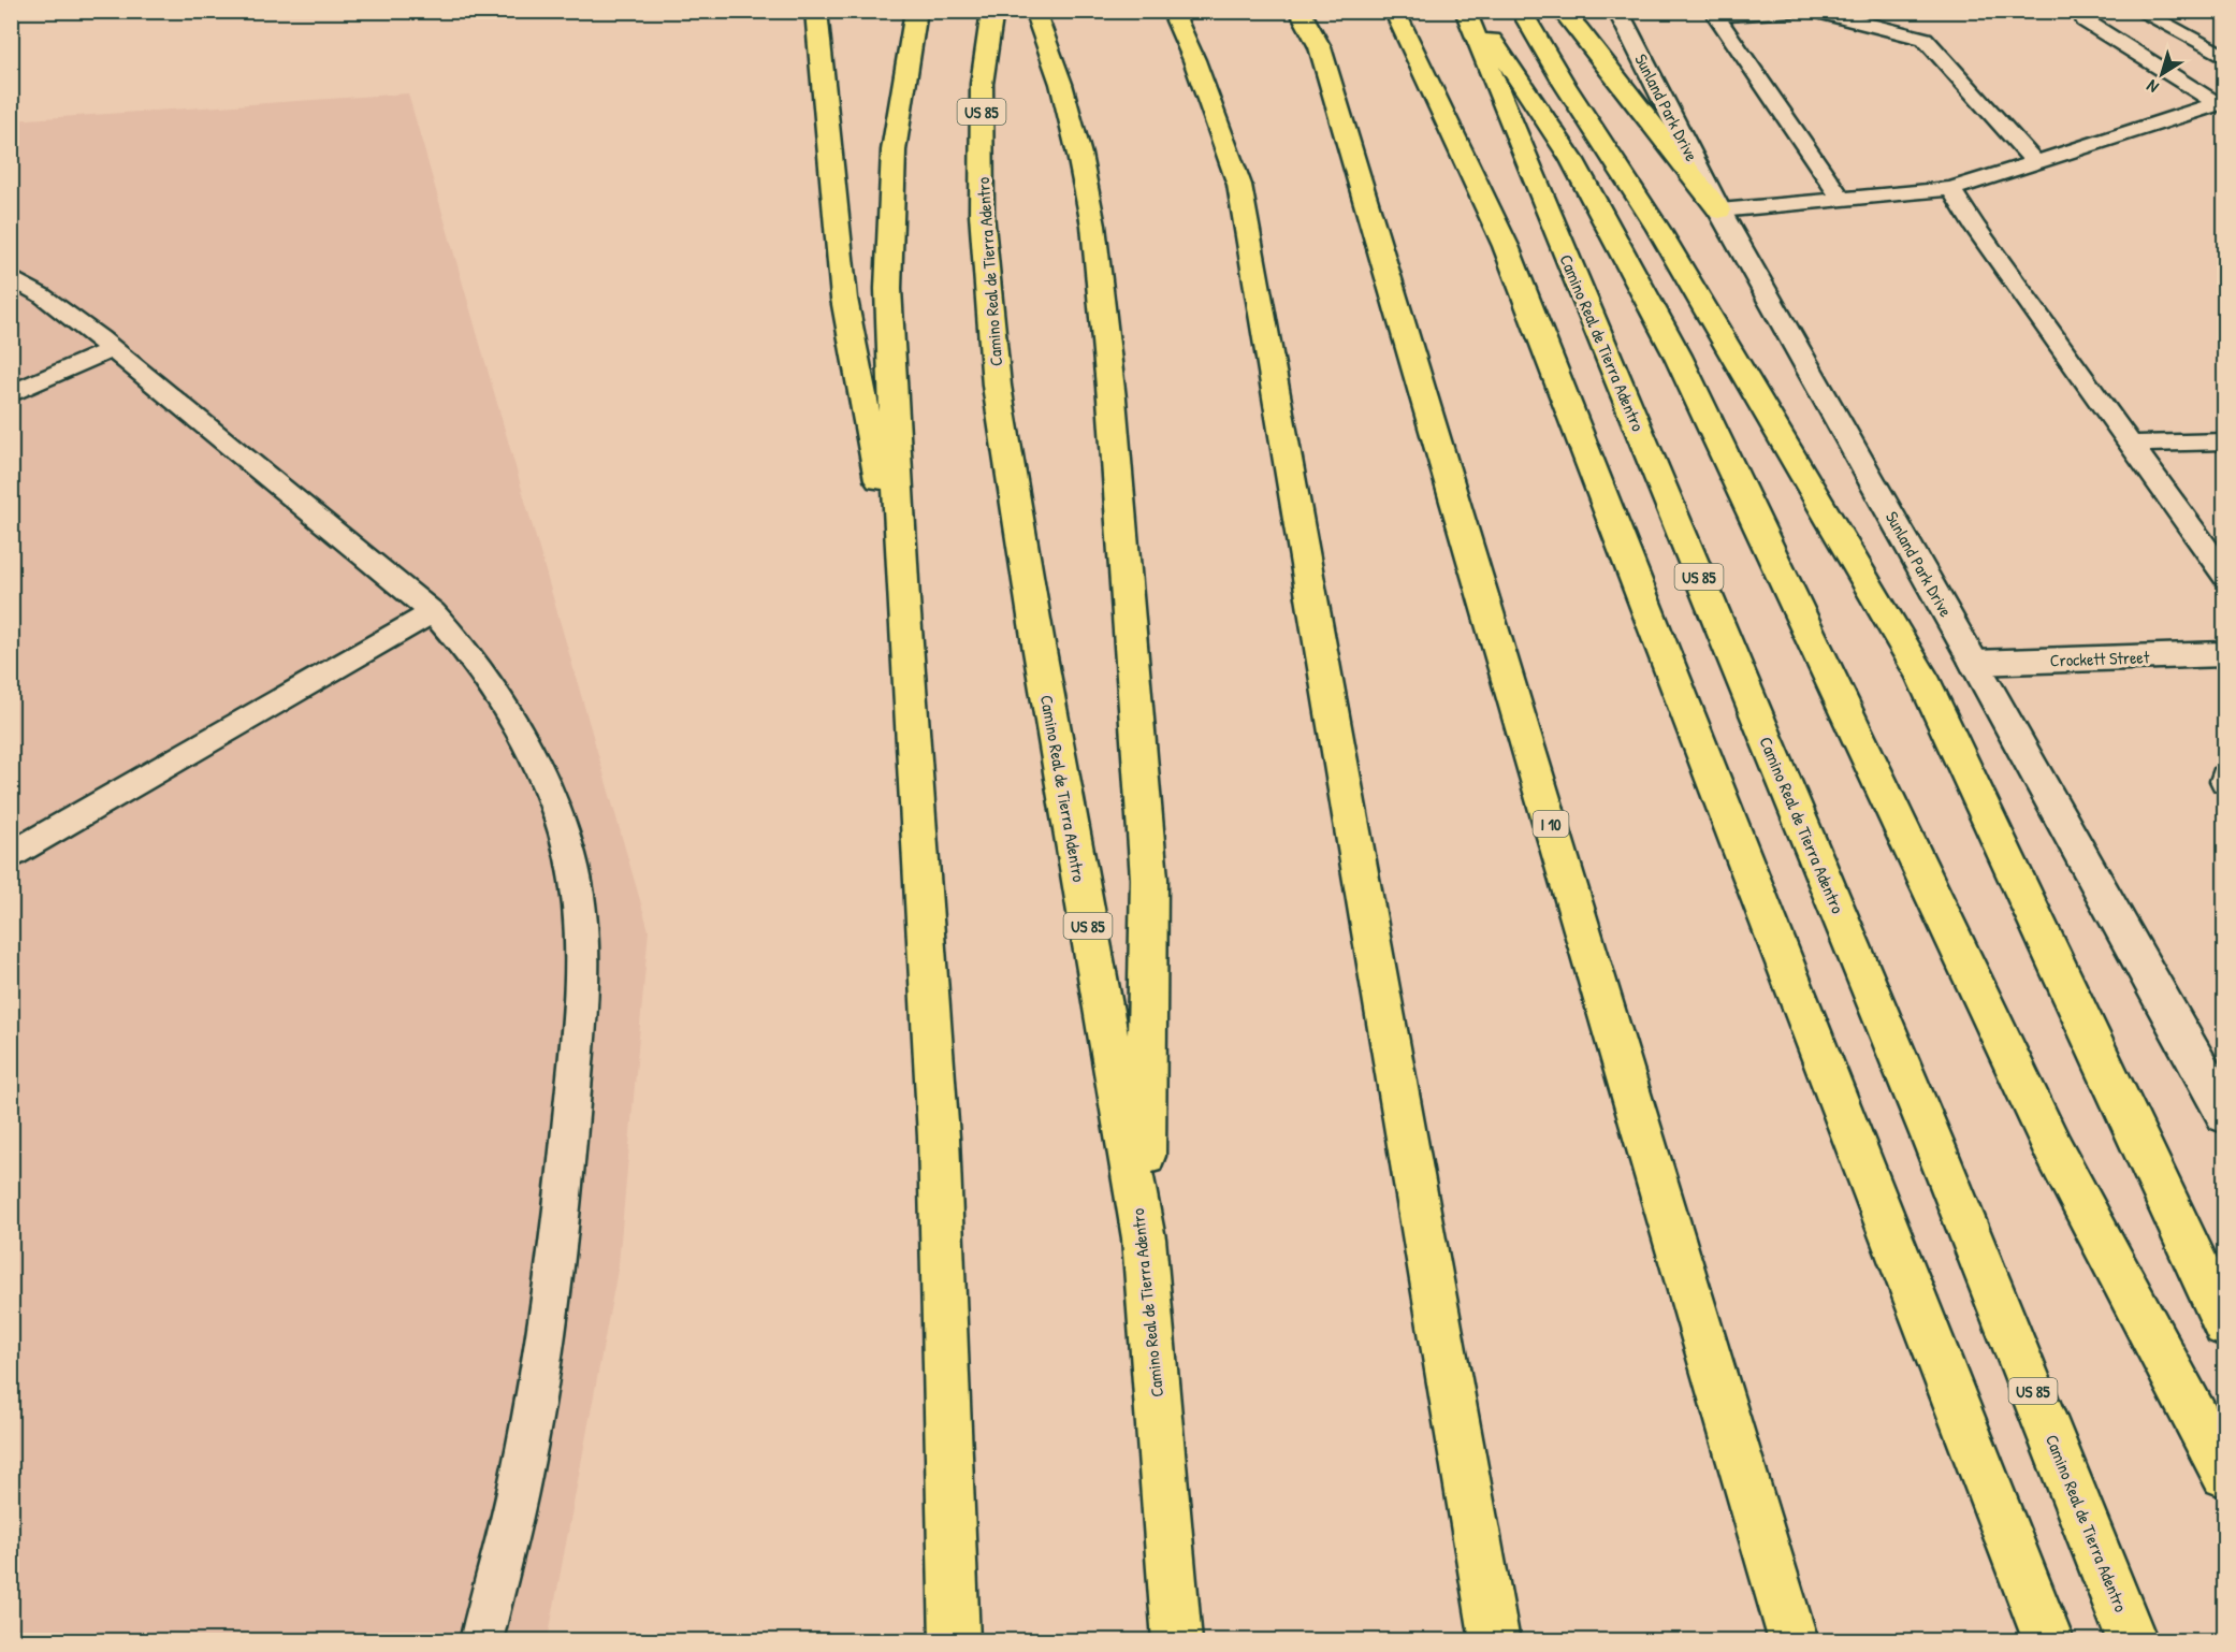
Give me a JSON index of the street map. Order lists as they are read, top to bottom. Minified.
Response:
{"streets":{"highway":["US 85","Camino Real de Tierra Adentro","I 10"],"main road":["Sunland Park Drive","Crockett Street"]},"crossings":[["Sunland Park Drive","Crockett Street"]],"north":"bottom left"}
